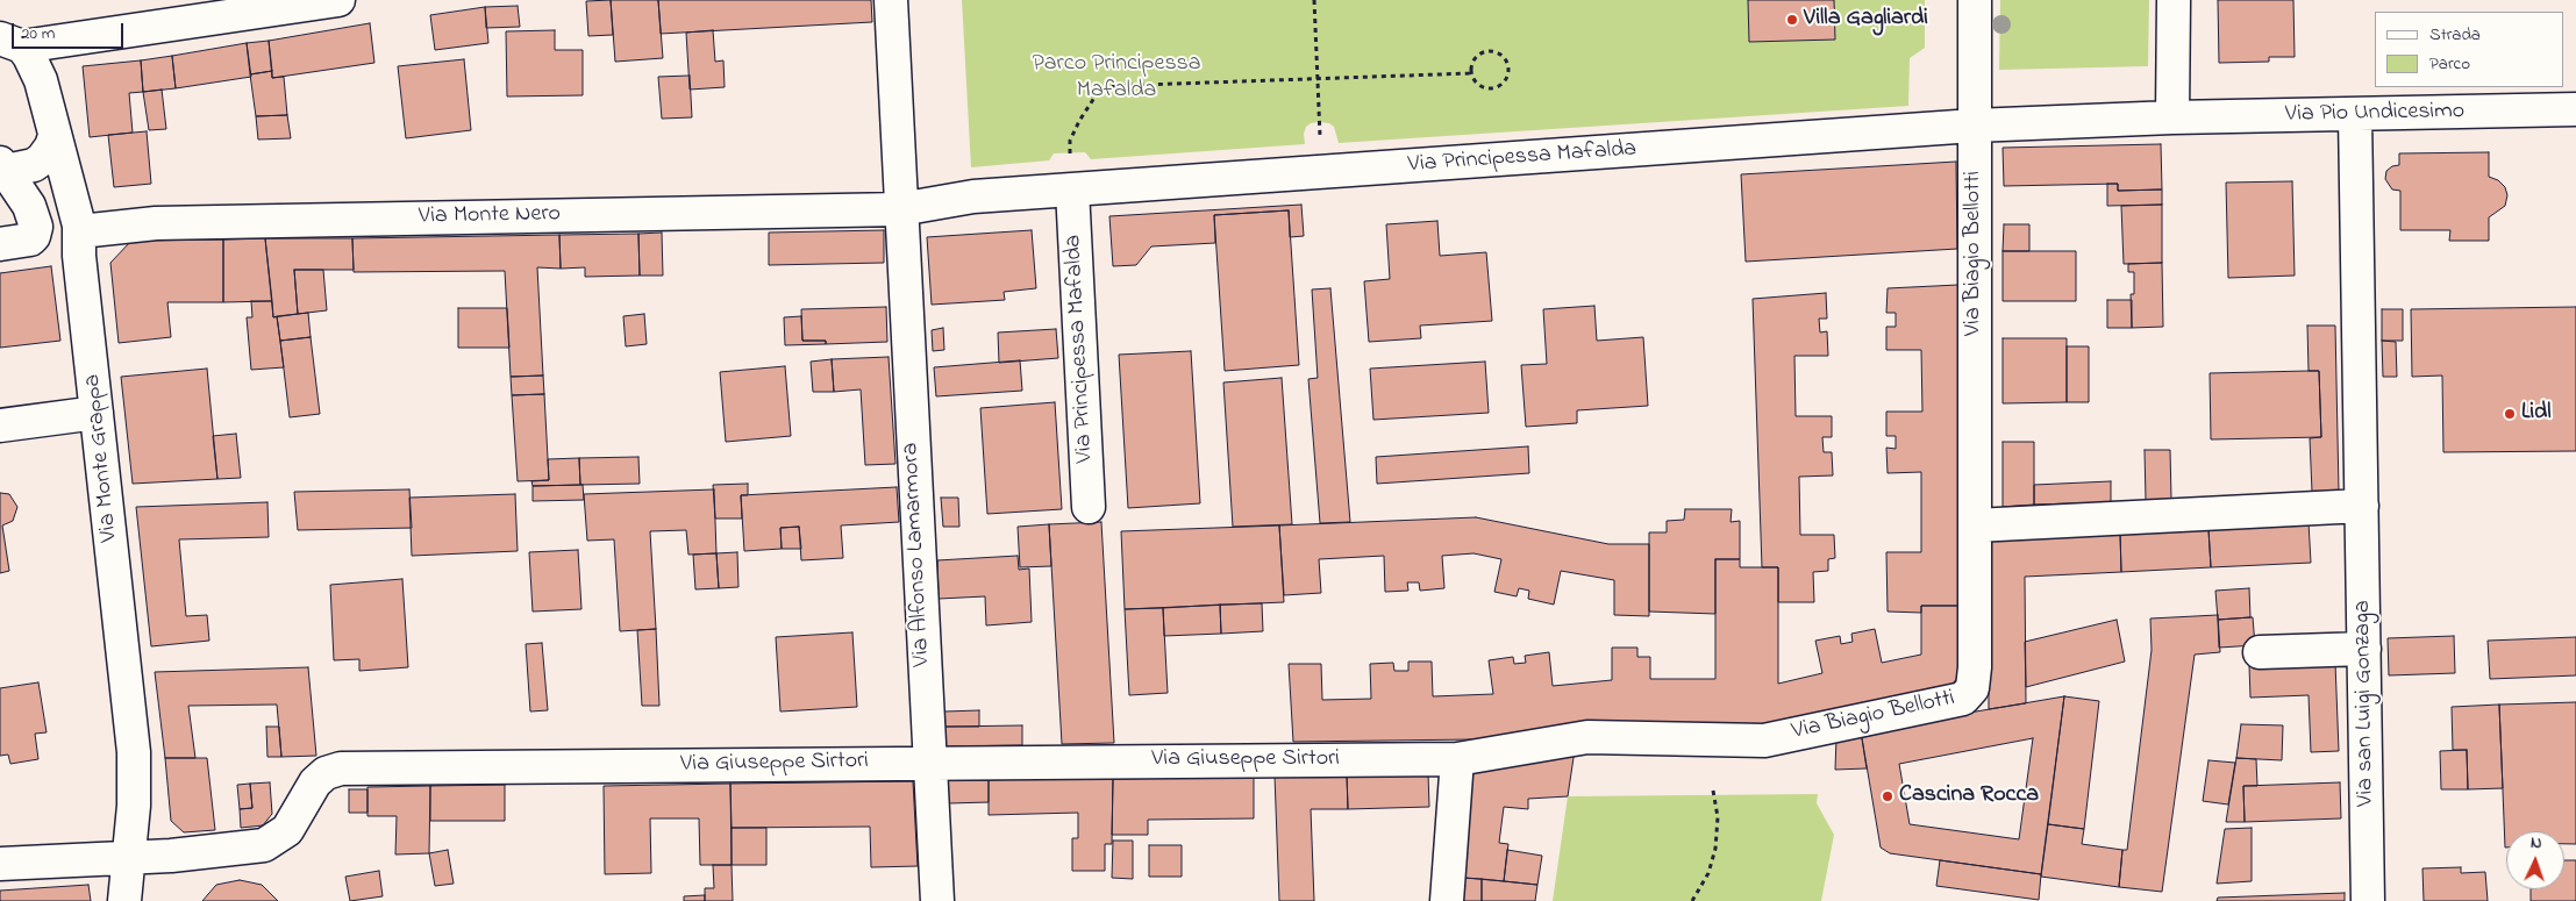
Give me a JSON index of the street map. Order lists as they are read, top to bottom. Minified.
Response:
{"streets":{"street":["Via Pio Undicesimo","Via Principessa Mafalda","Via Monte Nero","Via Biagio Bellotti","Via Monte Grappa","Via Alfonso Lamarmora","Via san Luigi Gonzaga","Via Giuseppe Sirtori"]},"crossings":[["Via Pio Undicesimo","Via Principessa Mafalda"],["Via Pio Undicesimo","Via Biagio Bellotti"],["Via Pio Undicesimo","Via san Luigi Gonzaga"],["Via Principessa Mafalda","Via Monte Nero"],["Via Principessa Mafalda","Via Biagio Bellotti"],["Via Principessa Mafalda","Via Alfonso Lamarmora"],["Via Monte Nero","Via Monte Grappa"],["Via Monte Nero","Via Alfonso Lamarmora"],["Via Biagio Bellotti","Via Giuseppe Sirtori"],["Via Monte Grappa","Via Giuseppe Sirtori"],["Via Alfonso Lamarmora","Via Giuseppe Sirtori"]],"parks":["Parco Principessa Mafalda"],"places":["Villa Gagliardi","Lidl","Cascina Rocca"],"legend":["Strada","Parco"],"scale_bar":"20 m","north":"top"}
